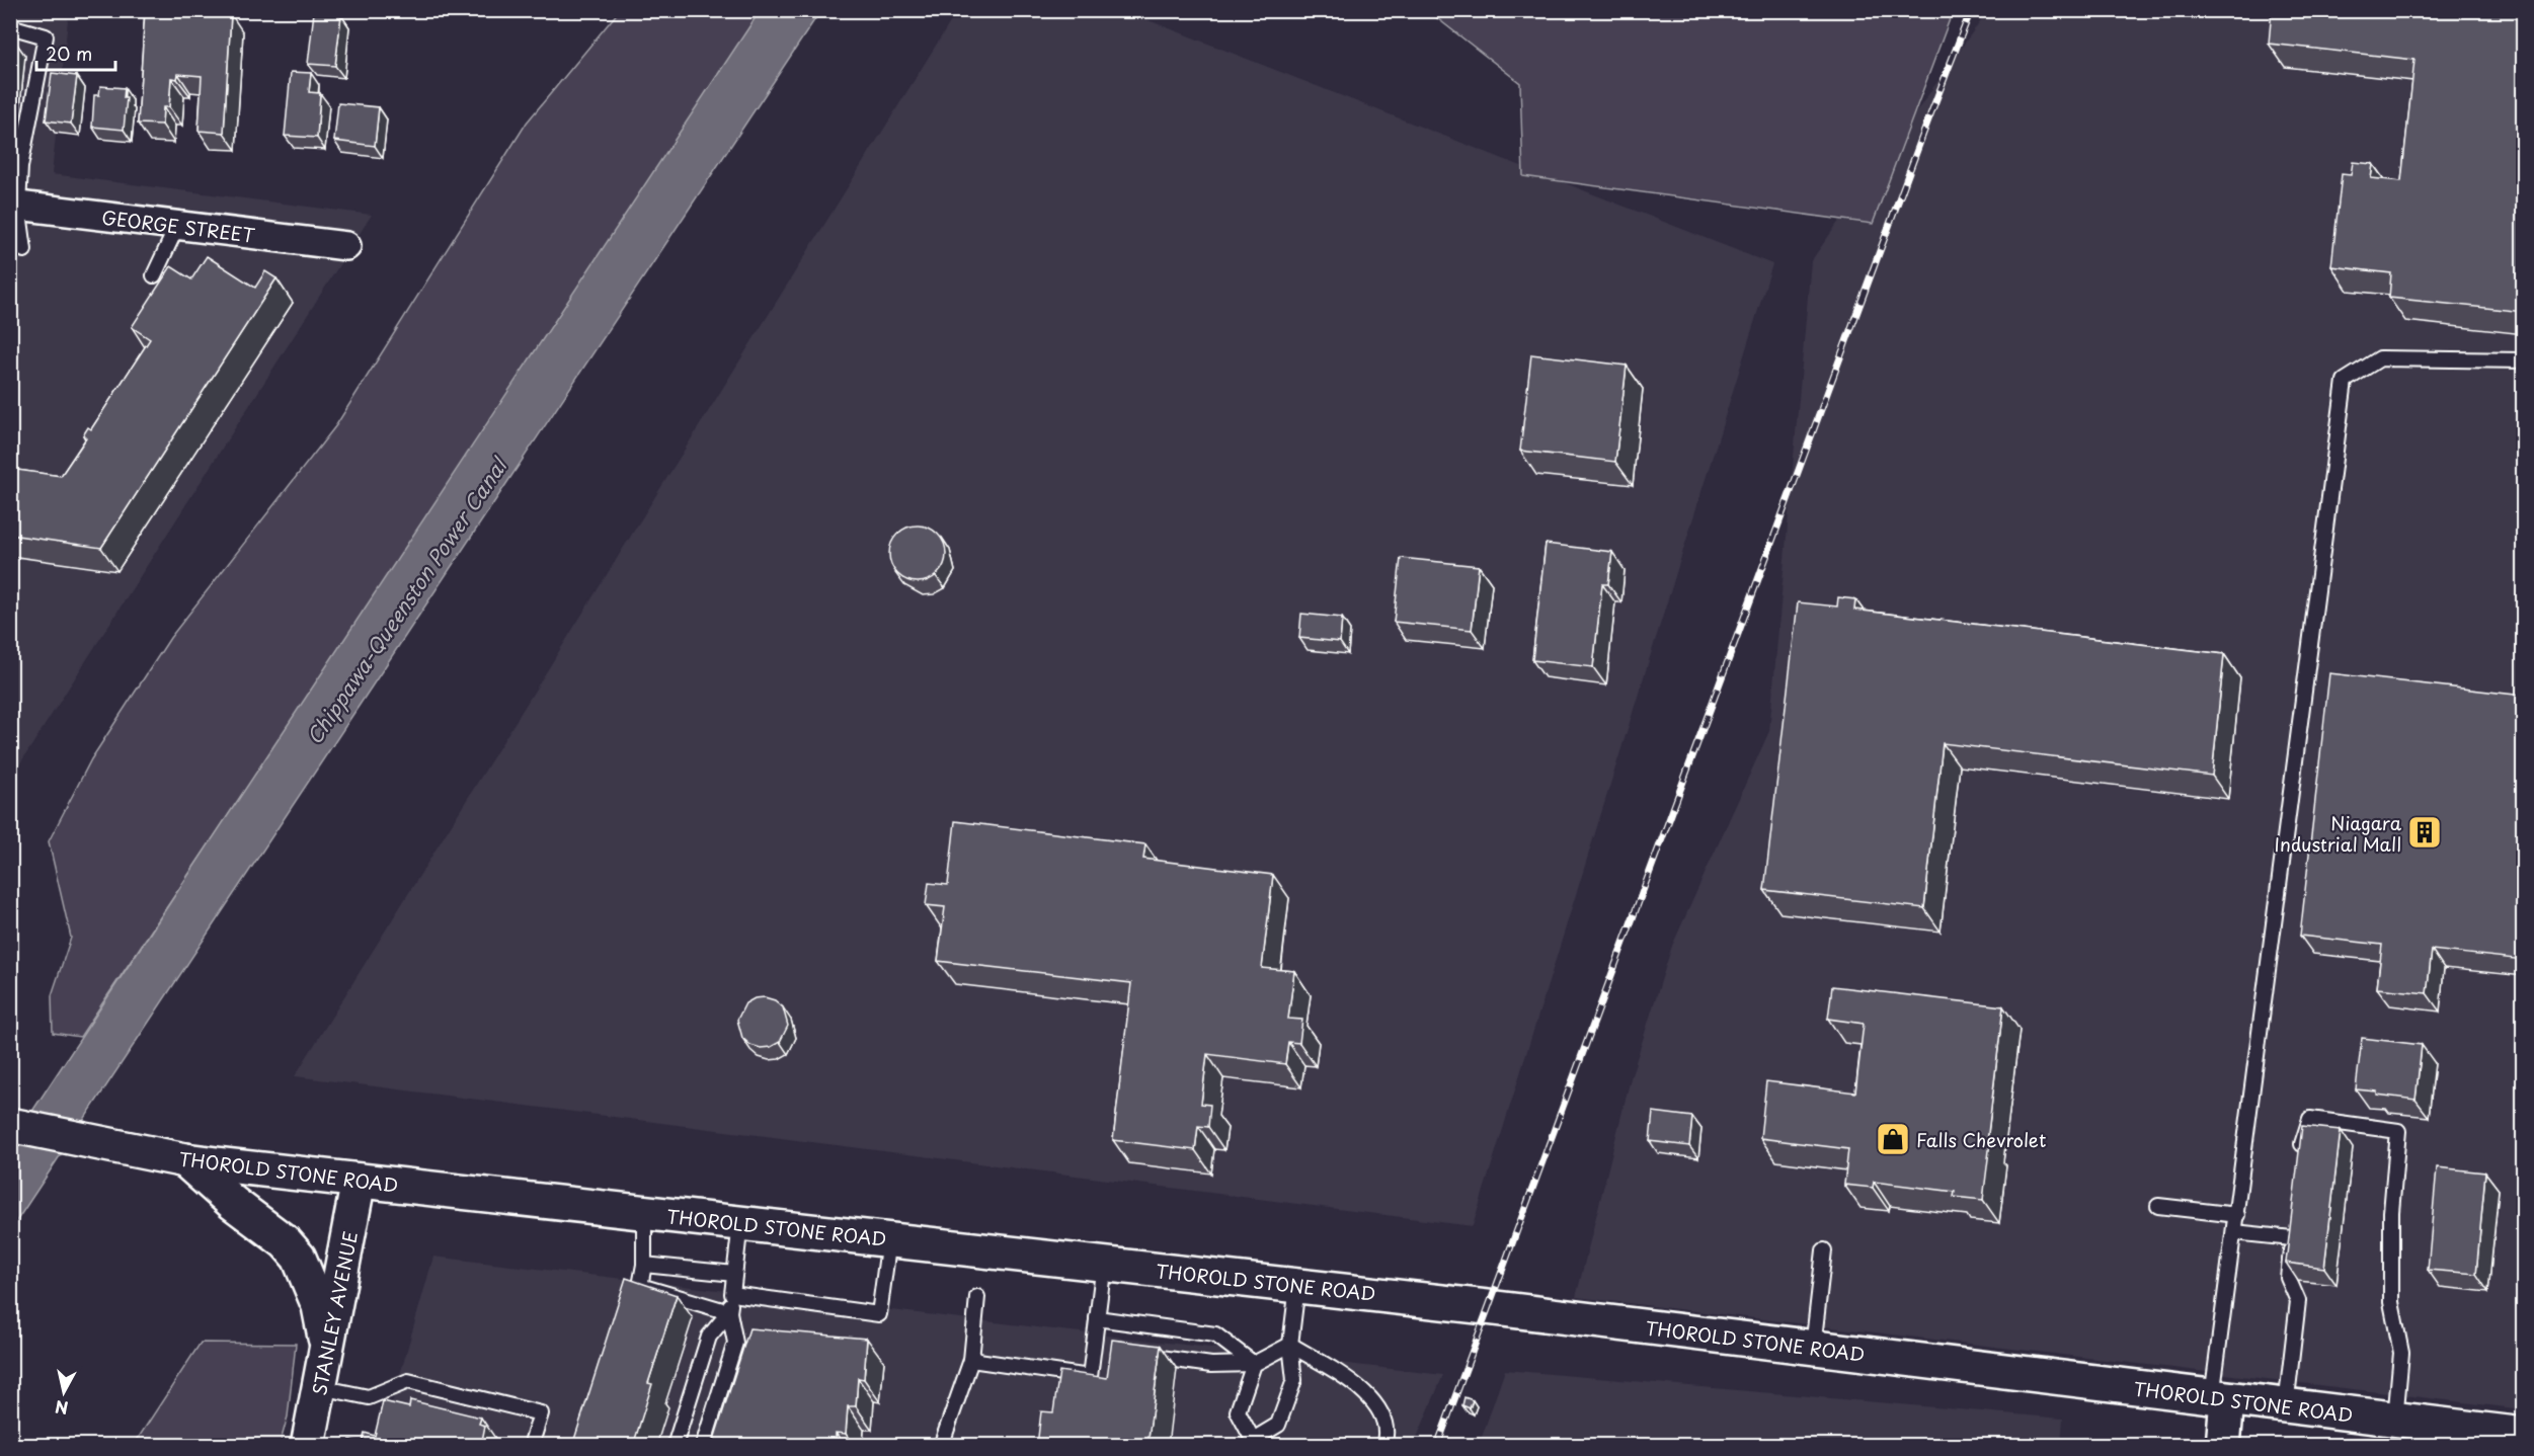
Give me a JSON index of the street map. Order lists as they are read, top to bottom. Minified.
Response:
{"streets":{"main road":["THOROLD STONE ROAD","STANLEY AVENUE"],"street":["GEORGE STREET"]},"crossings":[["THOROLD STONE ROAD","STANLEY AVENUE"]],"water":["Chippawa-Queenston Power Canal"],"places":{"building":["Niagara Industrial Mall"],"shop":["Falls Chevrolet"]},"scale_bar":"20 m","north":"bottom"}
